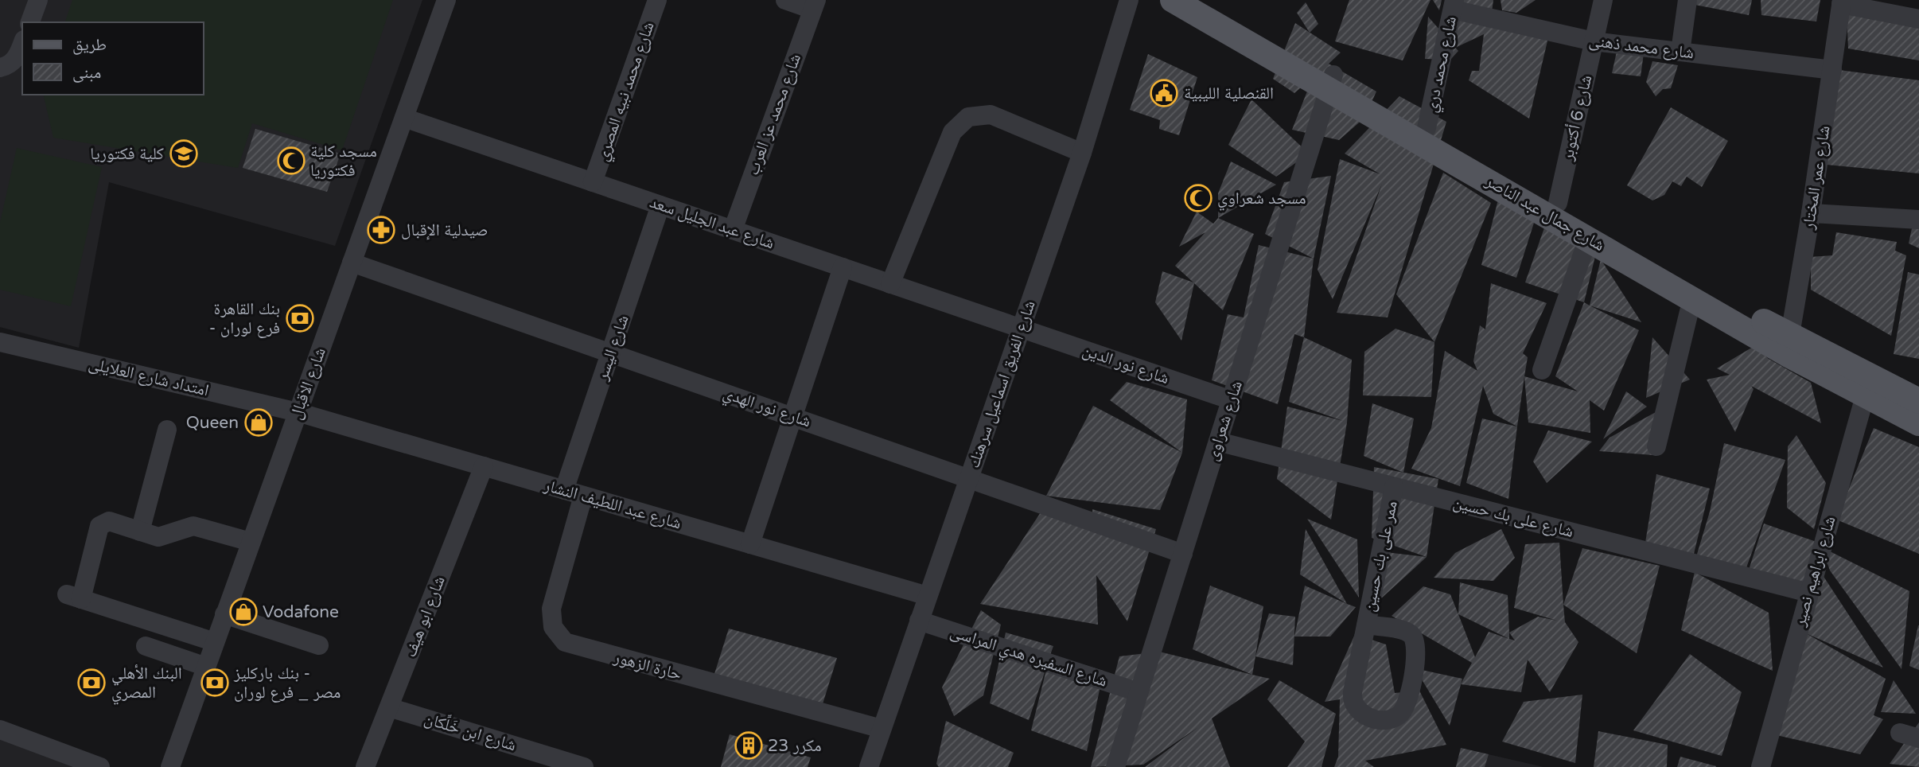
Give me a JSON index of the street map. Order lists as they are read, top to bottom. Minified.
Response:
{"streets":{"main road":["شارع جمال عبد الناصر"],"street":["شارع محمد ذهنى","شارع محمد دري","شارع محمد نبيه المصري","شارع محمد عز العرب","شارع 6 أكتوبر","شارع عمر المختار","شارع عبد الجليل سعد","شارع اليسر","شارع نور الدين","امتداد شارع العلايلى","شارع الاقبال","شارع الفريق اسماعيل سرهنك","شارع نور الهدي","شارع شعراوى","شارع عبد اللطيف النشار","شارع على بك حسين","ممر على بك حسين","شارع ابراهيم نصير","شارع ابو هيف","شارع السفيره هدي المراسى","حارة الزهور","شارع ابن خَلِّكان"]},"crossings":[["شارع محمد ذهنى","شارع محمد دري"],["شارع محمد ذهنى","شارع 6 أكتوبر"],["شارع محمد ذهنى","شارع عمر المختار"],["شارع محمد دري","شارع جمال عبد الناصر"],["شارع محمد نبيه المصري","شارع عبد الجليل سعد"],["شارع محمد عز العرب","شارع عبد الجليل سعد"],["شارع 6 أكتوبر","شارع جمال عبد الناصر"],["شارع عمر المختار","شارع جمال عبد الناصر"],["شارع جمال عبد الناصر","شارع شعراوى"],["شارع جمال عبد الناصر","شارع ابراهيم نصير"],["شارع عبد الجليل سعد","شارع اليسر"],["شارع عبد الجليل سعد","شارع نور الدين"],["شارع عبد الجليل سعد","شارع الاقبال"],["شارع عبد الجليل سعد","شارع الفريق اسماعيل سرهنك"],["شارع اليسر","شارع نور الهدي"],["شارع اليسر","شارع عبد اللطيف النشار"],["شارع اليسر","حارة الزهور"],["شارع نور الدين","شارع الفريق اسماعيل سرهنك"],["شارع نور الدين","شارع شعراوى"],["امتداد شارع العلايلى","شارع الاقبال"],["امتداد شارع العلايلى","شارع عبد اللطيف النشار"],["شارع الاقبال","شارع نور الهدي"],["شارع الاقبال","شارع عبد اللطيف النشار"],["شارع الفريق اسماعيل سرهنك","شارع نور الهدي"],["شارع الفريق اسماعيل سرهنك","شارع عبد اللطيف النشار"],["شارع الفريق اسماعيل سرهنك","شارع السفيره هدي المراسى"],["شارع الفريق اسماعيل سرهنك","حارة الزهور"],["شارع نور الهدي","شارع شعراوى"],["شارع شعراوى","شارع على بك حسين"],["شارع شعراوى","شارع السفيره هدي المراسى"],["شارع عبد اللطيف النشار","شارع ابو هيف"],["شارع عبد اللطيف النشار","حارة الزهور"],["شارع على بك حسين","ممر على بك حسين"],["شارع على بك حسين","شارع ابراهيم نصير"],["شارع ابو هيف","شارع ابن خَلِّكان"]],"places":{"public building":["القنصلية الليبية"],"school or university":["كلية فكتوريا"],"mosque":["مسجد كلية فكتوريا","مسجد شعراوي"],"pharmacy":["صيدلية الإقبال"],"bank":["بنك القاهرة - فرع لوران","البنك الأهلي المصري","بنك باركليز - مصر _ فرع لوران"],"shop":["Queen","Vodafone"],"building":["23 مكرر"]},"legend":["طريق","مبنى"]}
